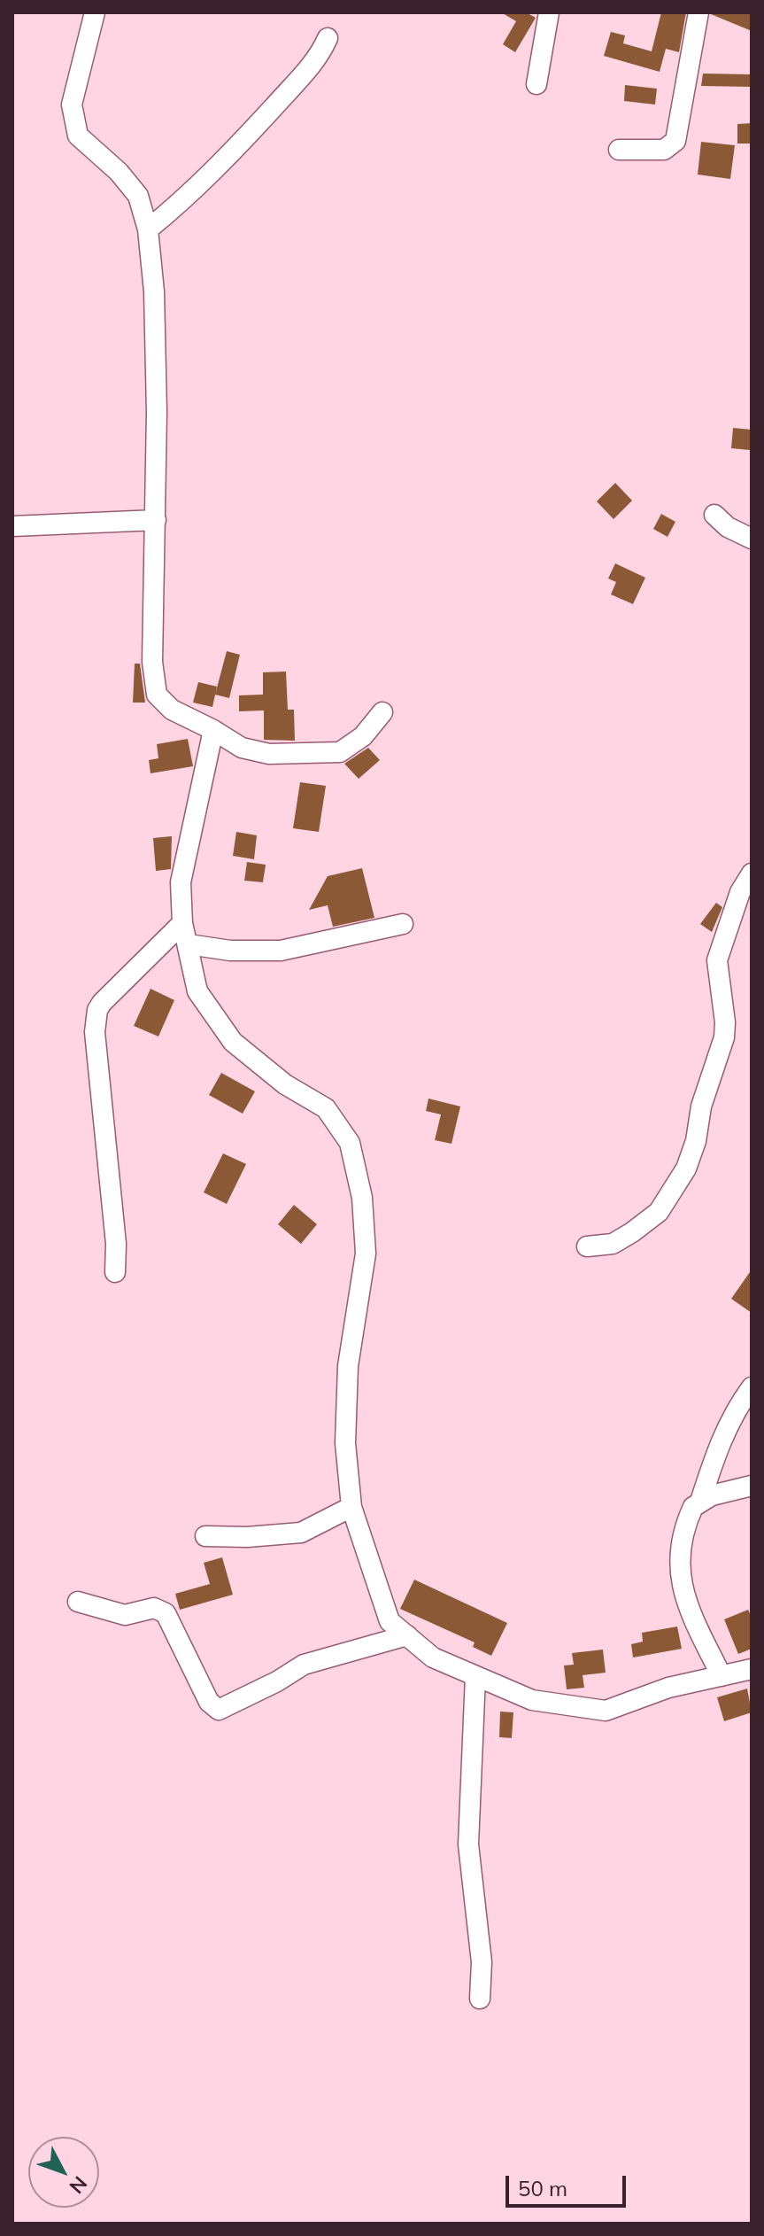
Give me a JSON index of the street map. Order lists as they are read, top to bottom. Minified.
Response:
{"scale_bar":"50 m","north":"bottom right"}
